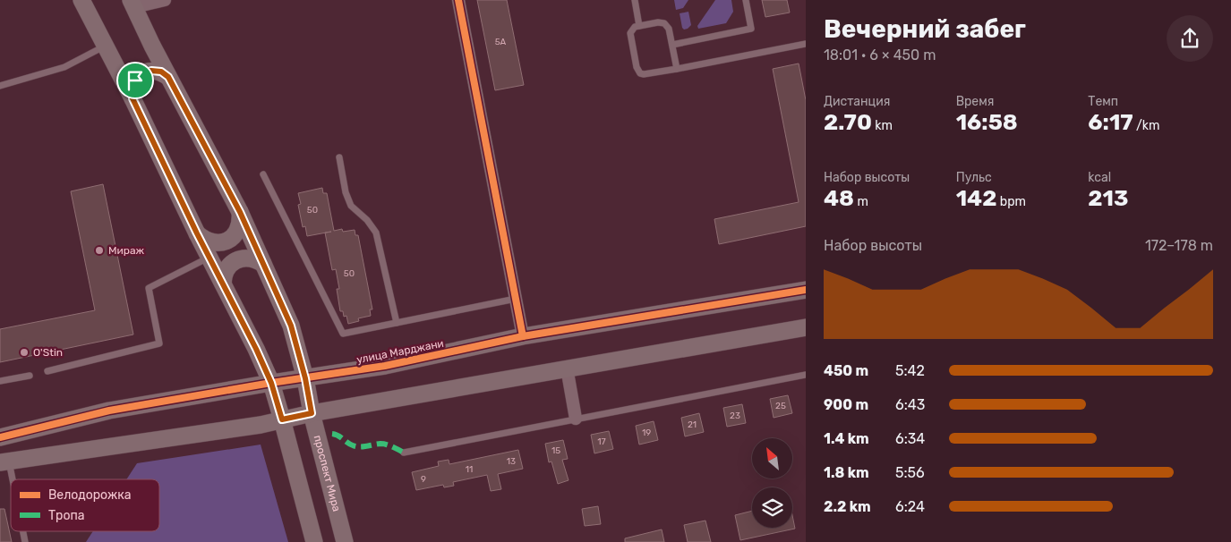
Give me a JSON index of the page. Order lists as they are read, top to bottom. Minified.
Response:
{"streets":{"street":["улица Марджани","проспект Мира"]},"crossings":[["улица Марджани","проспект Мира"]],"places":["Мираж","O'Stin"],"house_numbers":["5А","50","50","25","23","21","19","17","15","13","11","9"],"legend":["Велодорожка","Тропа"],"north":"top left","page":{"heading":["Вечерний забег","18:01 · 6 × 450 m"],"stats":[["Дистанция","2.70 km"],["Время","16:58"],["Темп","6:17 /km"],["Набор высоты","48 m"],["Пульс","142 bpm"],["kcal","213"]],"chart":["Набор высоты","172–178 m"],"list":[{"name":"450 m","note":"5:42"},{"name":"900 m","note":"6:43"},{"name":"1.4 km","note":"6:34"},{"name":"1.8 km","note":"5:56"},{"name":"2.2 km","note":"6:24"}]}}
